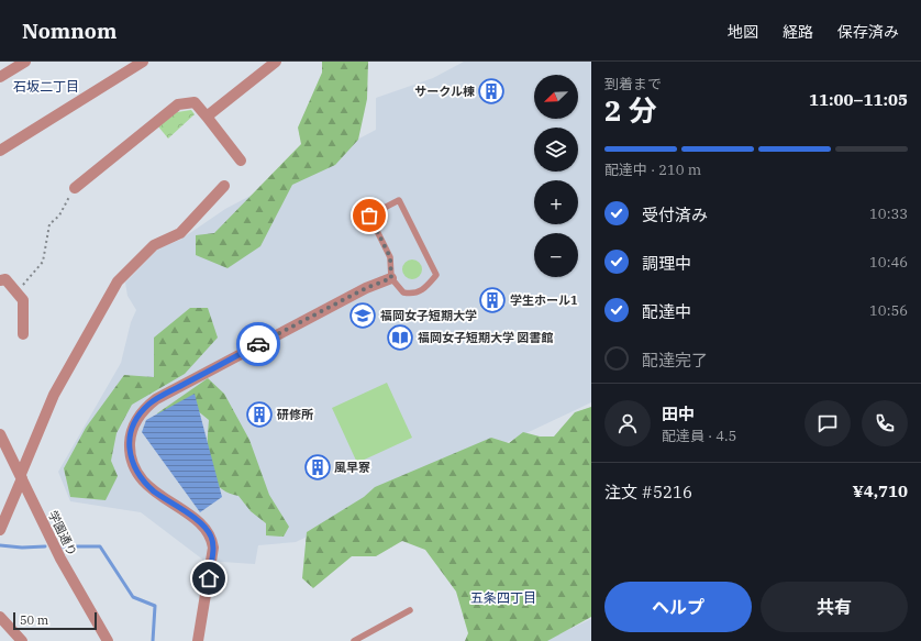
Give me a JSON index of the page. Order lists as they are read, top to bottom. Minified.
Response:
{"streets":{"street":["学園通り"]},"districts":["石坂二丁目","五条四丁目"],"places":{"building":["サークル棟","学生ホール1","研修所","風早寮"],"school or university":["福岡女子短期大学"],"library":["福岡女子短期大学 図書館"]},"scale_bar":"50 m","north":"bottom left","page":{"header":"Nomnom","nav":["地図","経路","保存済み"],"heading":["2 分","到着まで","11:00–11:05"],"panel":["田中","配達員 · 4.5","注文 #5216","¥4,710"],"map_buttons":["+","−"],"bar":"配達中 · 210 m","list":[["受付済み","10:33"],["調理中","10:46"],["配達中","10:56"],"配達完了"],"buttons":["ヘルプ","共有"],"scale":"50 m"}}
